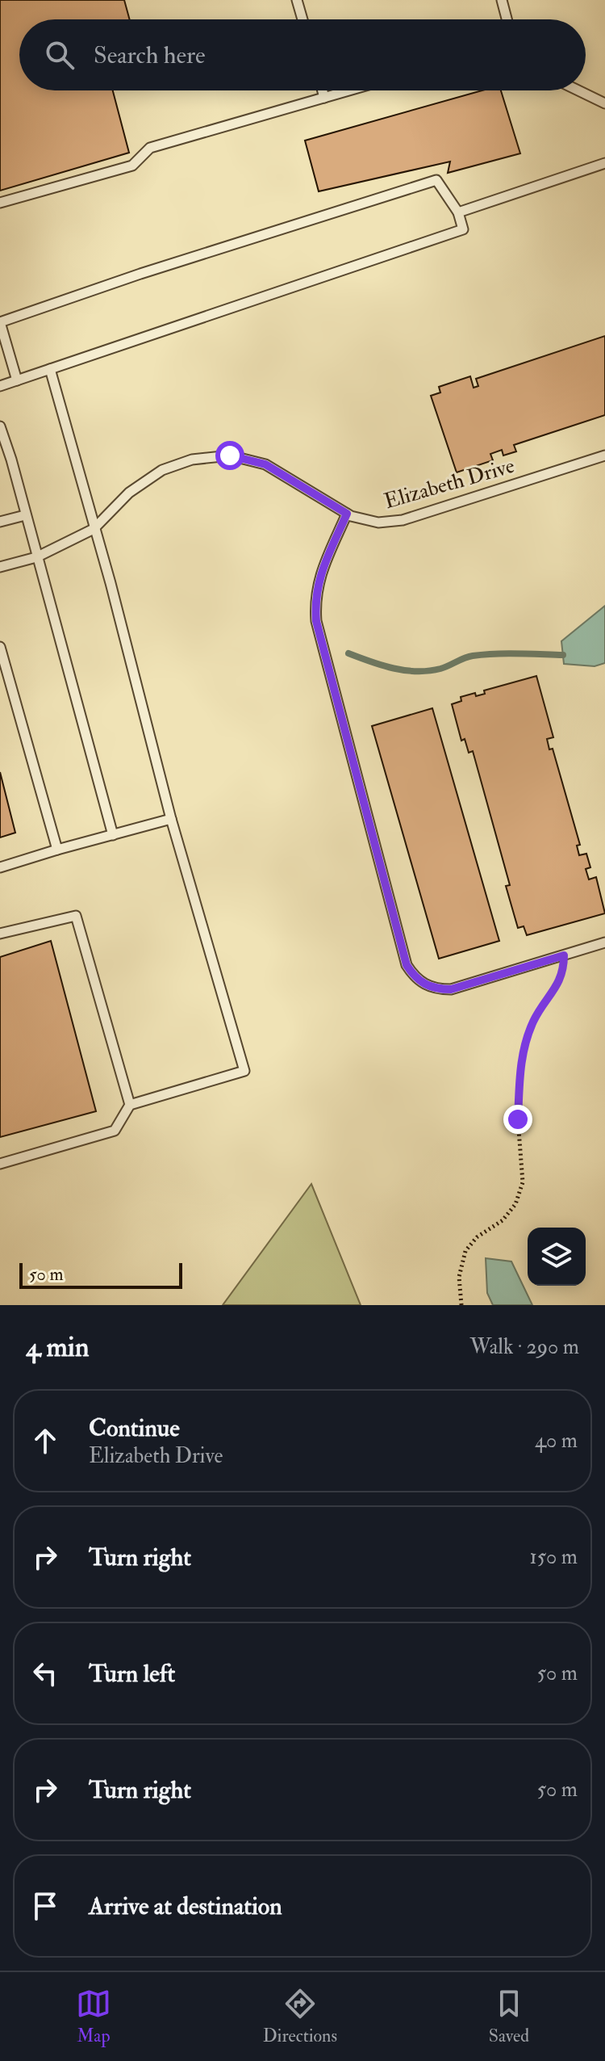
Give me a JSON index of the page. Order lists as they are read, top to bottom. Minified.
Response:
{"streets":{"lane":["Elizabeth Drive"]},"scale_bar":"50 m","page":{"search":"Search here","scale":"50 m","heading":["4 min","Walk · 290 m"],"list":[["Continue","Elizabeth Drive","40 m"],["Turn right","150 m"],["Turn left","50 m"],["Turn right","50 m"],"Arrive at destination"],"nav":["Map","Directions","Saved"]}}
